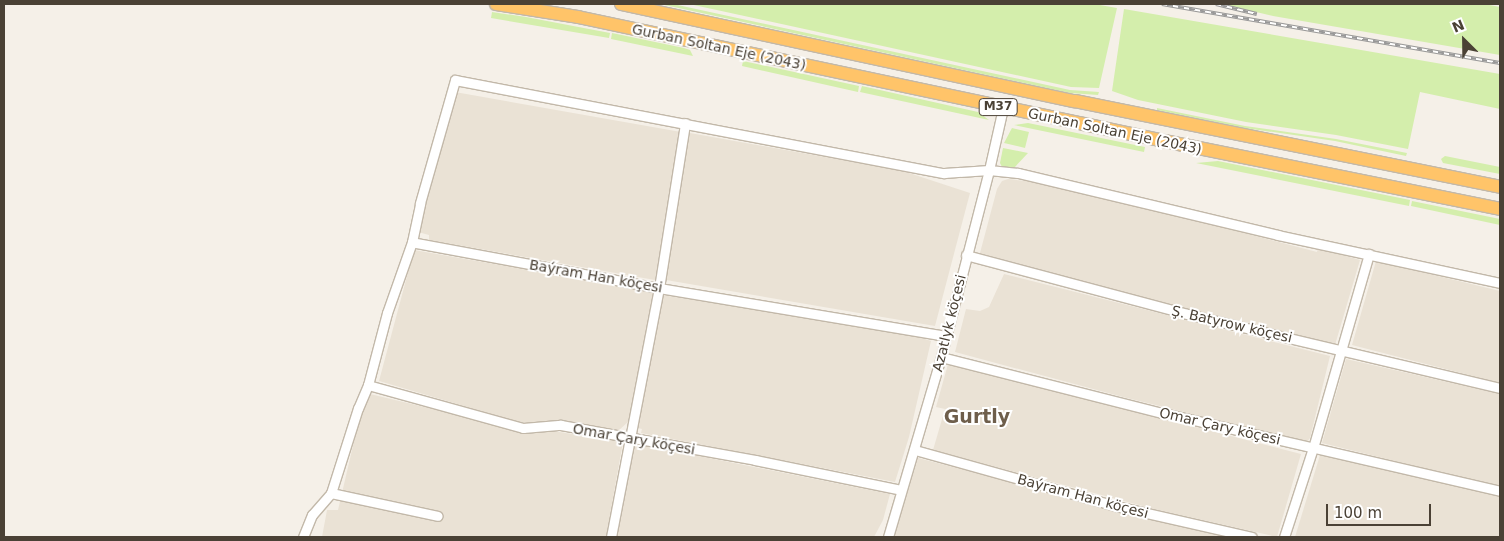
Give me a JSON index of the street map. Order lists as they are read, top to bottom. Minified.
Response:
{"streets":{"highway":["Gurban Soltan Eje (2043)","M37"],"street":["Baýram Han köçesi","Azatlyk köçesi","Ş. Batyrow köçesi","Omar Çary köçesi"]},"crossings":[["Gurban Soltan Eje (2043)","Azatlyk köçesi"],["Baýram Han köçesi","Azatlyk köçesi"],["Azatlyk köçesi","Ş. Batyrow köçesi"],["Azatlyk köçesi","Omar Çary köçesi"]],"districts":["Gurtly"],"scale_bar":"100 m","north":"top left"}
